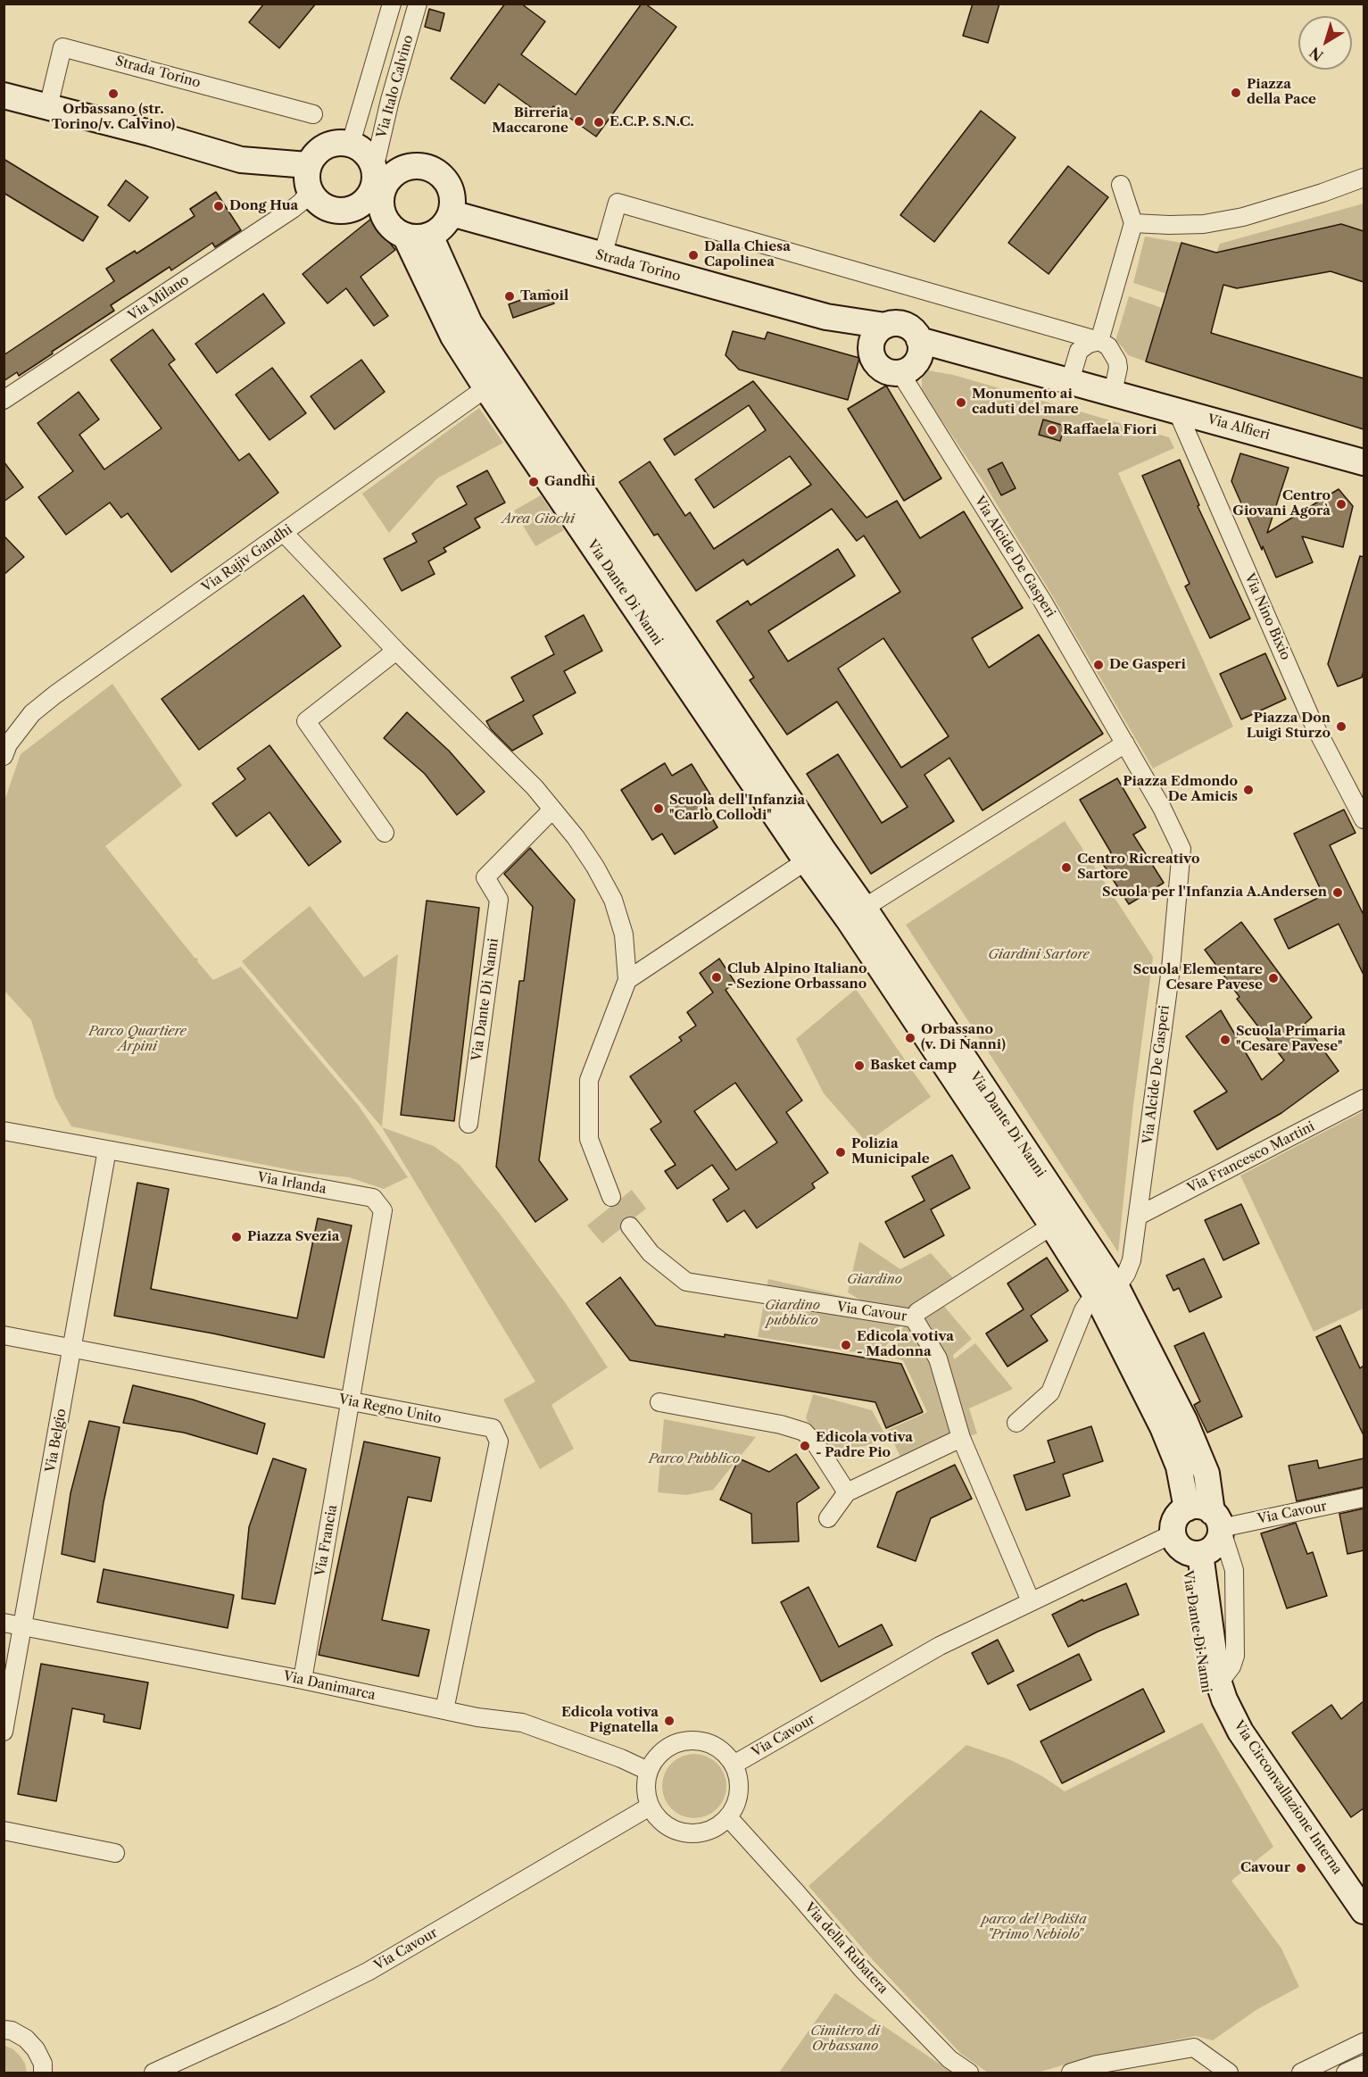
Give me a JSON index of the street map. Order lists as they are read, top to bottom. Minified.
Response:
{"streets":{"street":["Strada Torino","Via Italo Calvino","Via Milano","Via Alfieri","Via Alcide De Gasperi","Via Rajiv Gandhi","Via Dante Di Nanni","Via Nino Bixio","Via Francesco Martini","Via Irlanda","Via Cavour","Via Regno Unito","Via Belgio","Via Francia","Via Danimarca","Via Circonvallazione Interna","Via della Rubatera"]},"crossings":[["Strada Torino","Via Italo Calvino"],["Strada Torino","Via Alfieri"],["Strada Torino","Via Alcide De Gasperi"],["Strada Torino","Via Dante Di Nanni"],["Via Italo Calvino","Via Milano"],["Via Italo Calvino","Via Dante Di Nanni"],["Via Alfieri","Via Alcide De Gasperi"],["Via Alfieri","Via Nino Bixio"],["Via Alcide De Gasperi","Via Dante Di Nanni"],["Via Alcide De Gasperi","Via Francesco Martini"],["Via Rajiv Gandhi","Via Dante Di Nanni"],["Via Dante Di Nanni","Via Cavour"],["Via Dante Di Nanni","Via Circonvallazione Interna"],["Via Irlanda","Via Regno Unito"],["Via Irlanda","Via Belgio"],["Via Irlanda","Via Francia"],["Via Cavour","Via Danimarca"],["Via Cavour","Via Circonvallazione Interna"],["Via Cavour","Via della Rubatera"],["Via Regno Unito","Via Belgio"],["Via Regno Unito","Via Francia"],["Via Regno Unito","Via Danimarca"],["Via Belgio","Via Danimarca"],["Via Francia","Via Danimarca"],["Via Danimarca","Via della Rubatera"]],"parks":["Area Giochi","Giardini Sartore","Parco Quartiere Arpini","Giardino","Giardino pubblico","Parco Pubblico","parco del Podista \"Primo Nebiolo\"","Cimitero di Orbassano"],"places":["Piazza della Pace","Orbassano (str. Torino/v. Calvino)","Birreria Maccarone","E.C.P. S.N.C.","Dong Hua","Dalla Chiesa Capolinea","Tamoil","Monumento ai caduti del mare","Raffaela Fiori","Gandhi","Centro Giovani Agorà","De Gasperi","Piazza Don Luigi Sturzo","Piazza Edmondo De Amicis","Scuola dell'Infanzia \"Carlo Collodi\"","Centro Ricreativo Sartore","Scuola per l'Infanzia A.Andersen","Club Alpino Italiano - Sezione Orbassano","Scuola Elementare Cesare Pavese","Orbassano (v. Di Nanni)","Scuola Primaria \"Cesare Pavese\"","Basket camp","Polizia Municipale","Piazza Svezia","Edicola votiva - Madonna","Edicola votiva - Padre Pio","Edicola votiva Pignatella","Cavour"],"north":"bottom left"}
